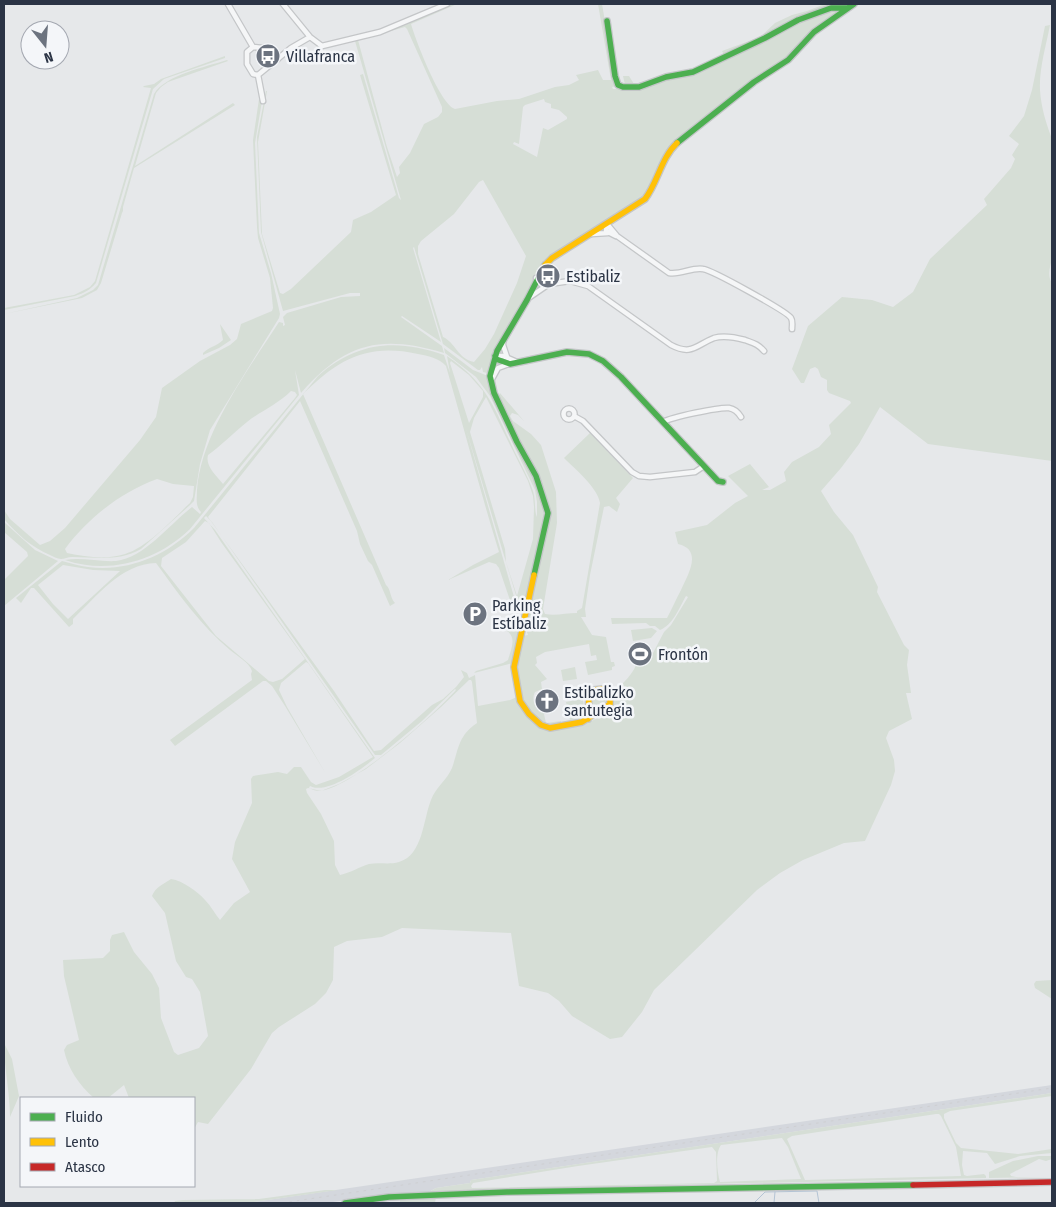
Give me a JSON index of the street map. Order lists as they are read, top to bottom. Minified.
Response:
{"places":{"bus stop":["Villafranca","Estibaliz"],"parking":["Parking Estíbaliz"],"sports":["Frontón"],"church":["Estibalizko santutegia"]},"legend":["Fluido","Lento","Atasco"],"north":"bottom"}
